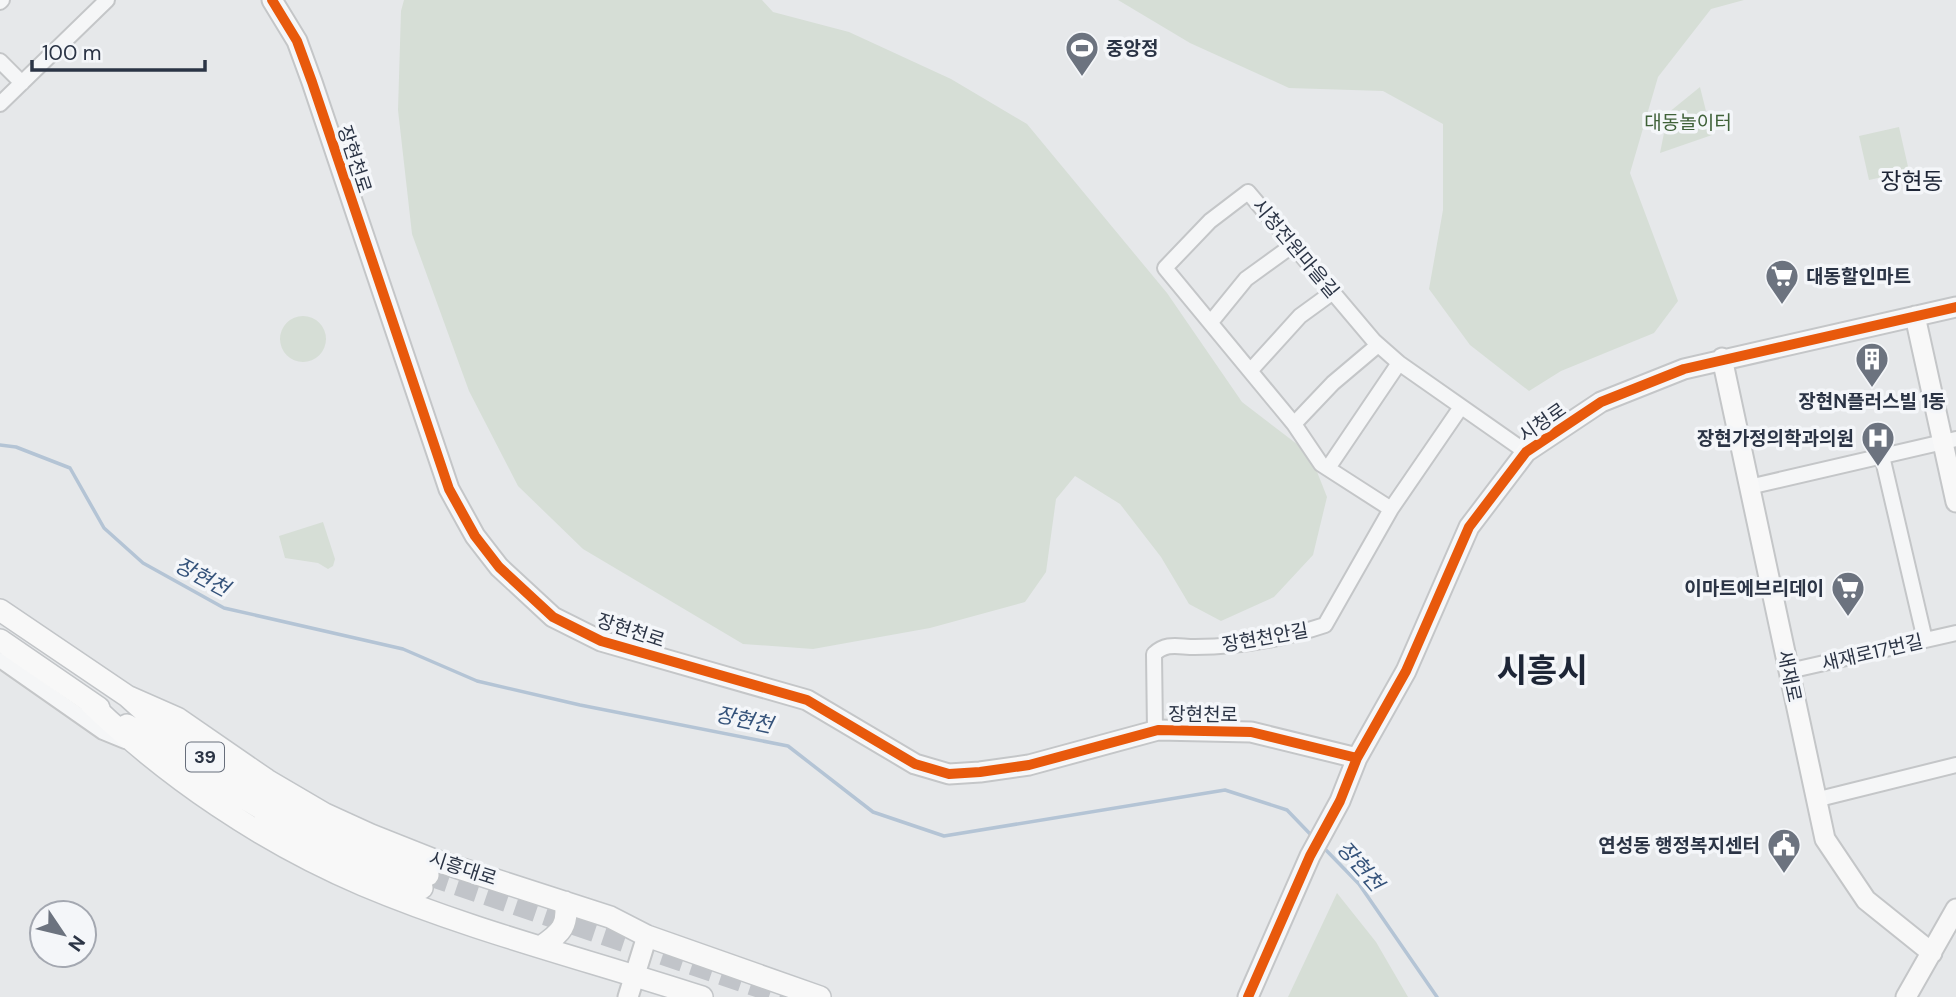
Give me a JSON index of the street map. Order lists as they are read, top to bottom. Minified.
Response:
{"streets":{"main road":["39","시흥대로"],"street":["장현천로","시청전원마을길","시청로","장현천안길","새재로17번길","새재로"]},"crossings":[["장현천로","시청로"],["장현천로","장현천안길"],["시청전원마을길","시청로"],["시청전원마을길","장현천안길"],["시청로","새재로"],["새재로17번길","새재로"]],"districts":["장현동","시흥시"],"water":["장현천"],"parks":["대동놀이터"],"places":{"sports":["중앙정"],"supermarket":["대동할인마트","이마트에브리데이"],"building":["장현N플러스빌 1동"],"hospital":["장현가정의학과의원"],"public building":["연성동 행정복지센터"]},"scale_bar":"100 m","north":"bottom right"}
